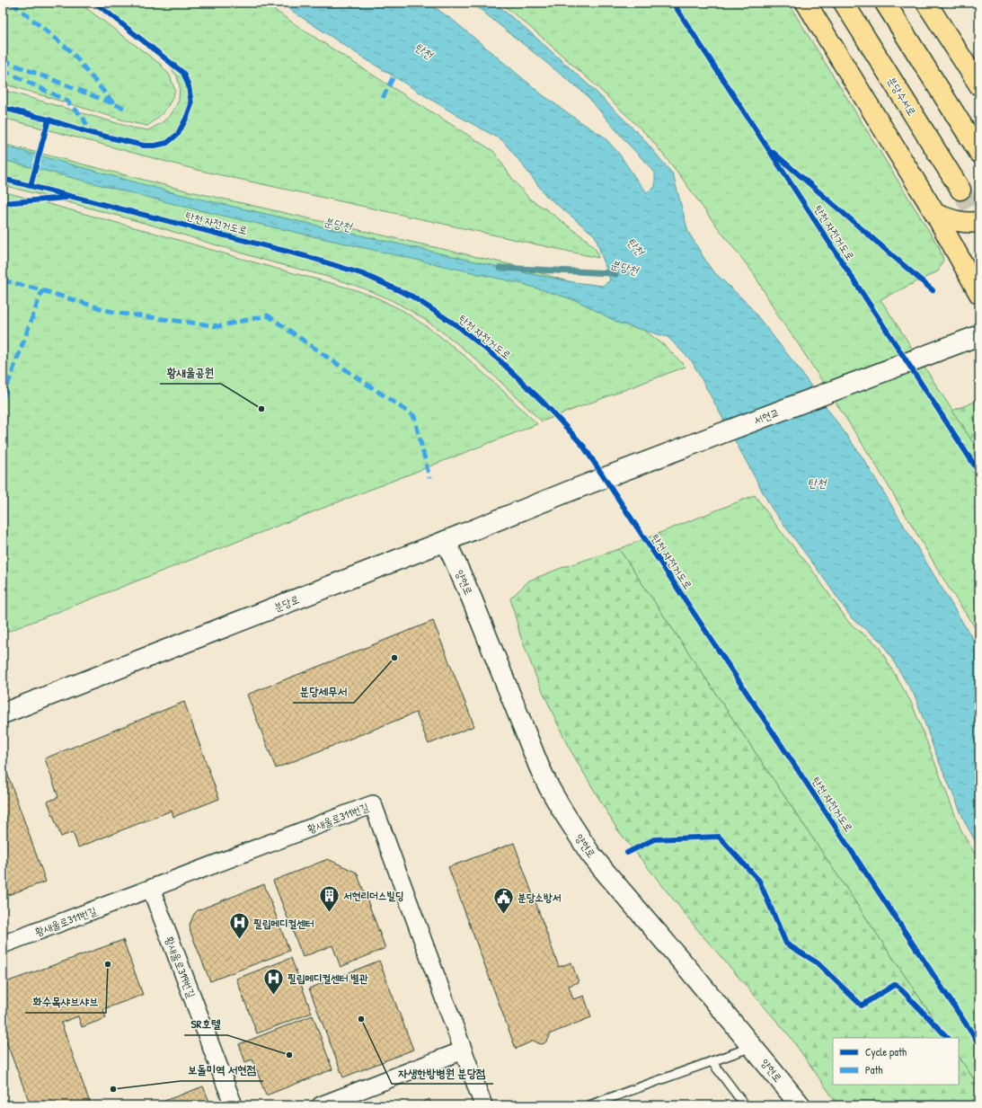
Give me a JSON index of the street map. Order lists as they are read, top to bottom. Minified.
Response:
{"streets":{"highway":["분당수서로"],"main road":["서현교","양현로","분당로"],"street":["황새울로311번길","황새울로319번길"],"cycle path":["탄천 자전거도로"]},"crossings":[["서현교","분당로"],["양현로","분당로"],["황새울로311번길","황새울로319번길"]],"water":["탄천","분당천"],"places":{"other":["황새울공원","분당세무서","화수목샤브샤브","자생한방병원 분당점","SR호텔","보돌미역 서현점"],"building":["서현리더스빌딩"],"public building":["분당소방서"],"hospital":["필립메디컬센터","필립메디컬센터 별관"]},"legend":["Cycle path","Path"]}
